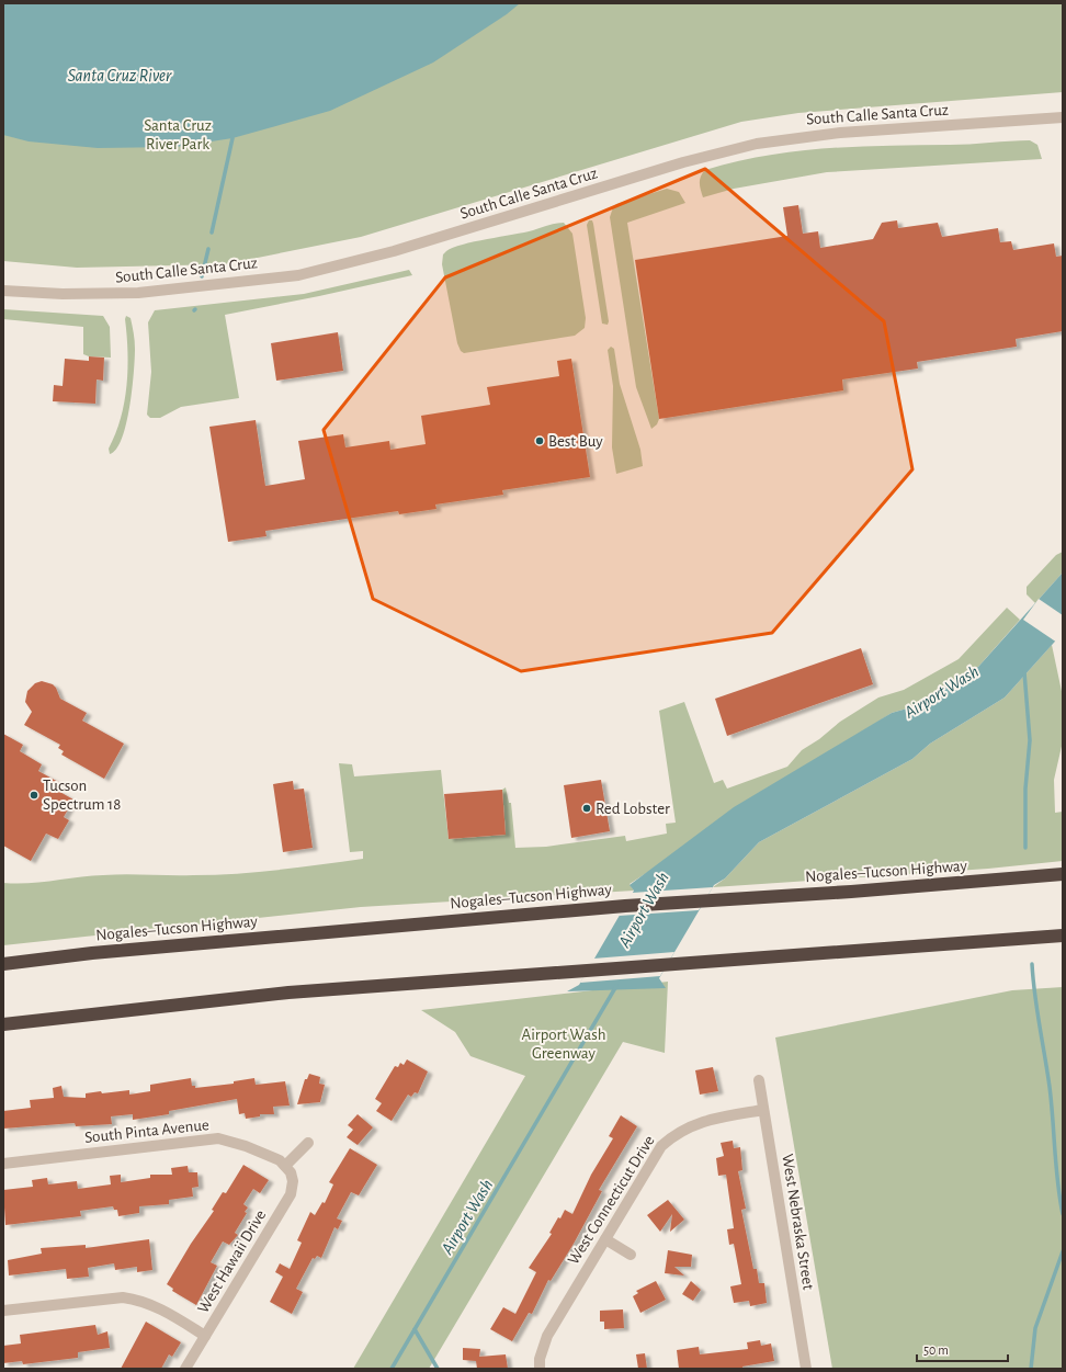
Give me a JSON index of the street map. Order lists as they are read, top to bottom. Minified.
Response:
{"streets":{"highway":["Nogales–Tucson Highway"],"street":["South Calle Santa Cruz","South Pinta Avenue","West Connecticut Drive","West Nebraska Street","West Hawaii Drive"]},"crossings":[["South Pinta Avenue","West Hawaii Drive"],["West Connecticut Drive","West Nebraska Street"]],"water":["Santa Cruz River","Airport Wash"],"parks":["Santa Cruz River Park","Airport Wash Greenway"],"places":["Best Buy","Tucson Spectrum 18","Red Lobster"],"scale_bar":"50 m"}
